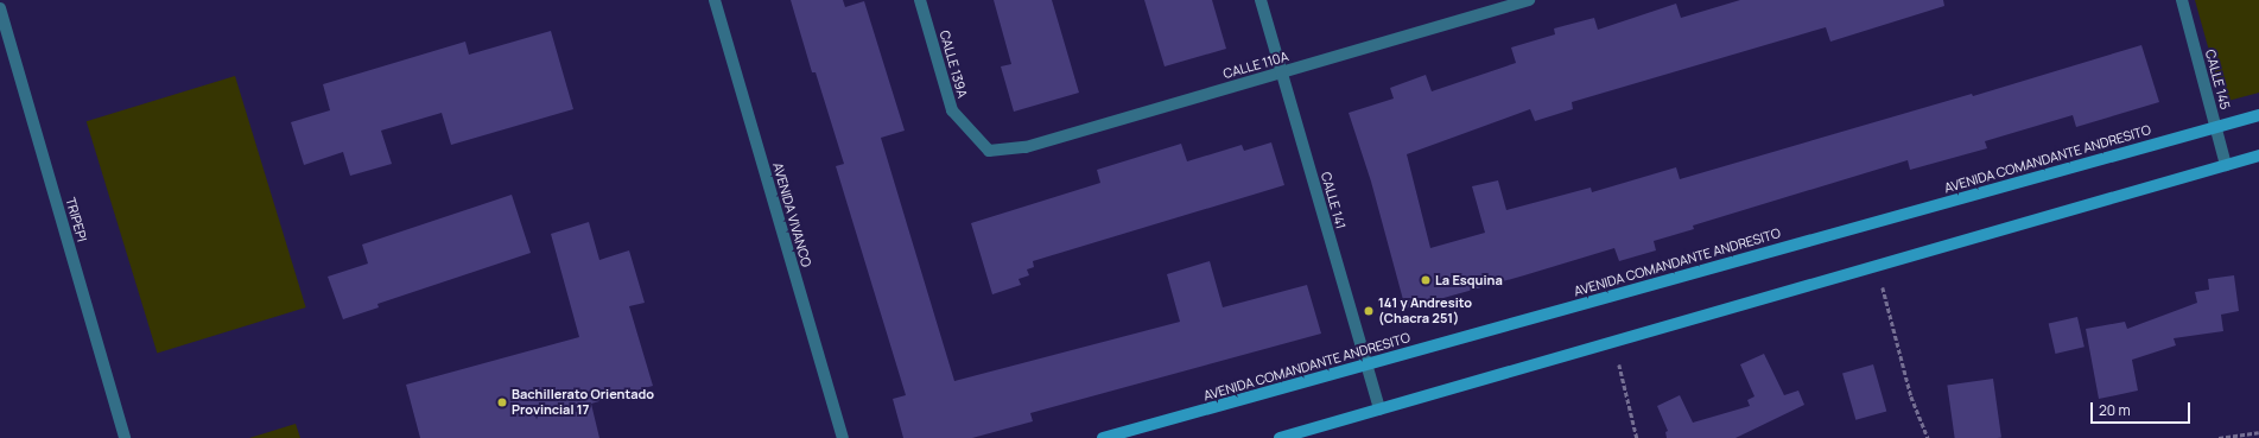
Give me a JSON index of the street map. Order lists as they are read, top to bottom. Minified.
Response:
{"streets":{"main road":["AVENIDA COMANDANTE ANDRESITO"],"street":["CALLE 139A","CALLE 110A","CALLE 145","CALLE 141","AVENIDA VIVANCO","TRIPEPI"]},"crossings":[["CALLE 139A","CALLE 110A"],["CALLE 110A","CALLE 141"],["CALLE 145","AVENIDA COMANDANTE ANDRESITO"],["AVENIDA COMANDANTE ANDRESITO","CALLE 141"]],"places":["La Esquina","141 y Andresito (Chacra 251)","Bachillerato Orientado Provincial 17"],"scale_bar":"20 m"}
